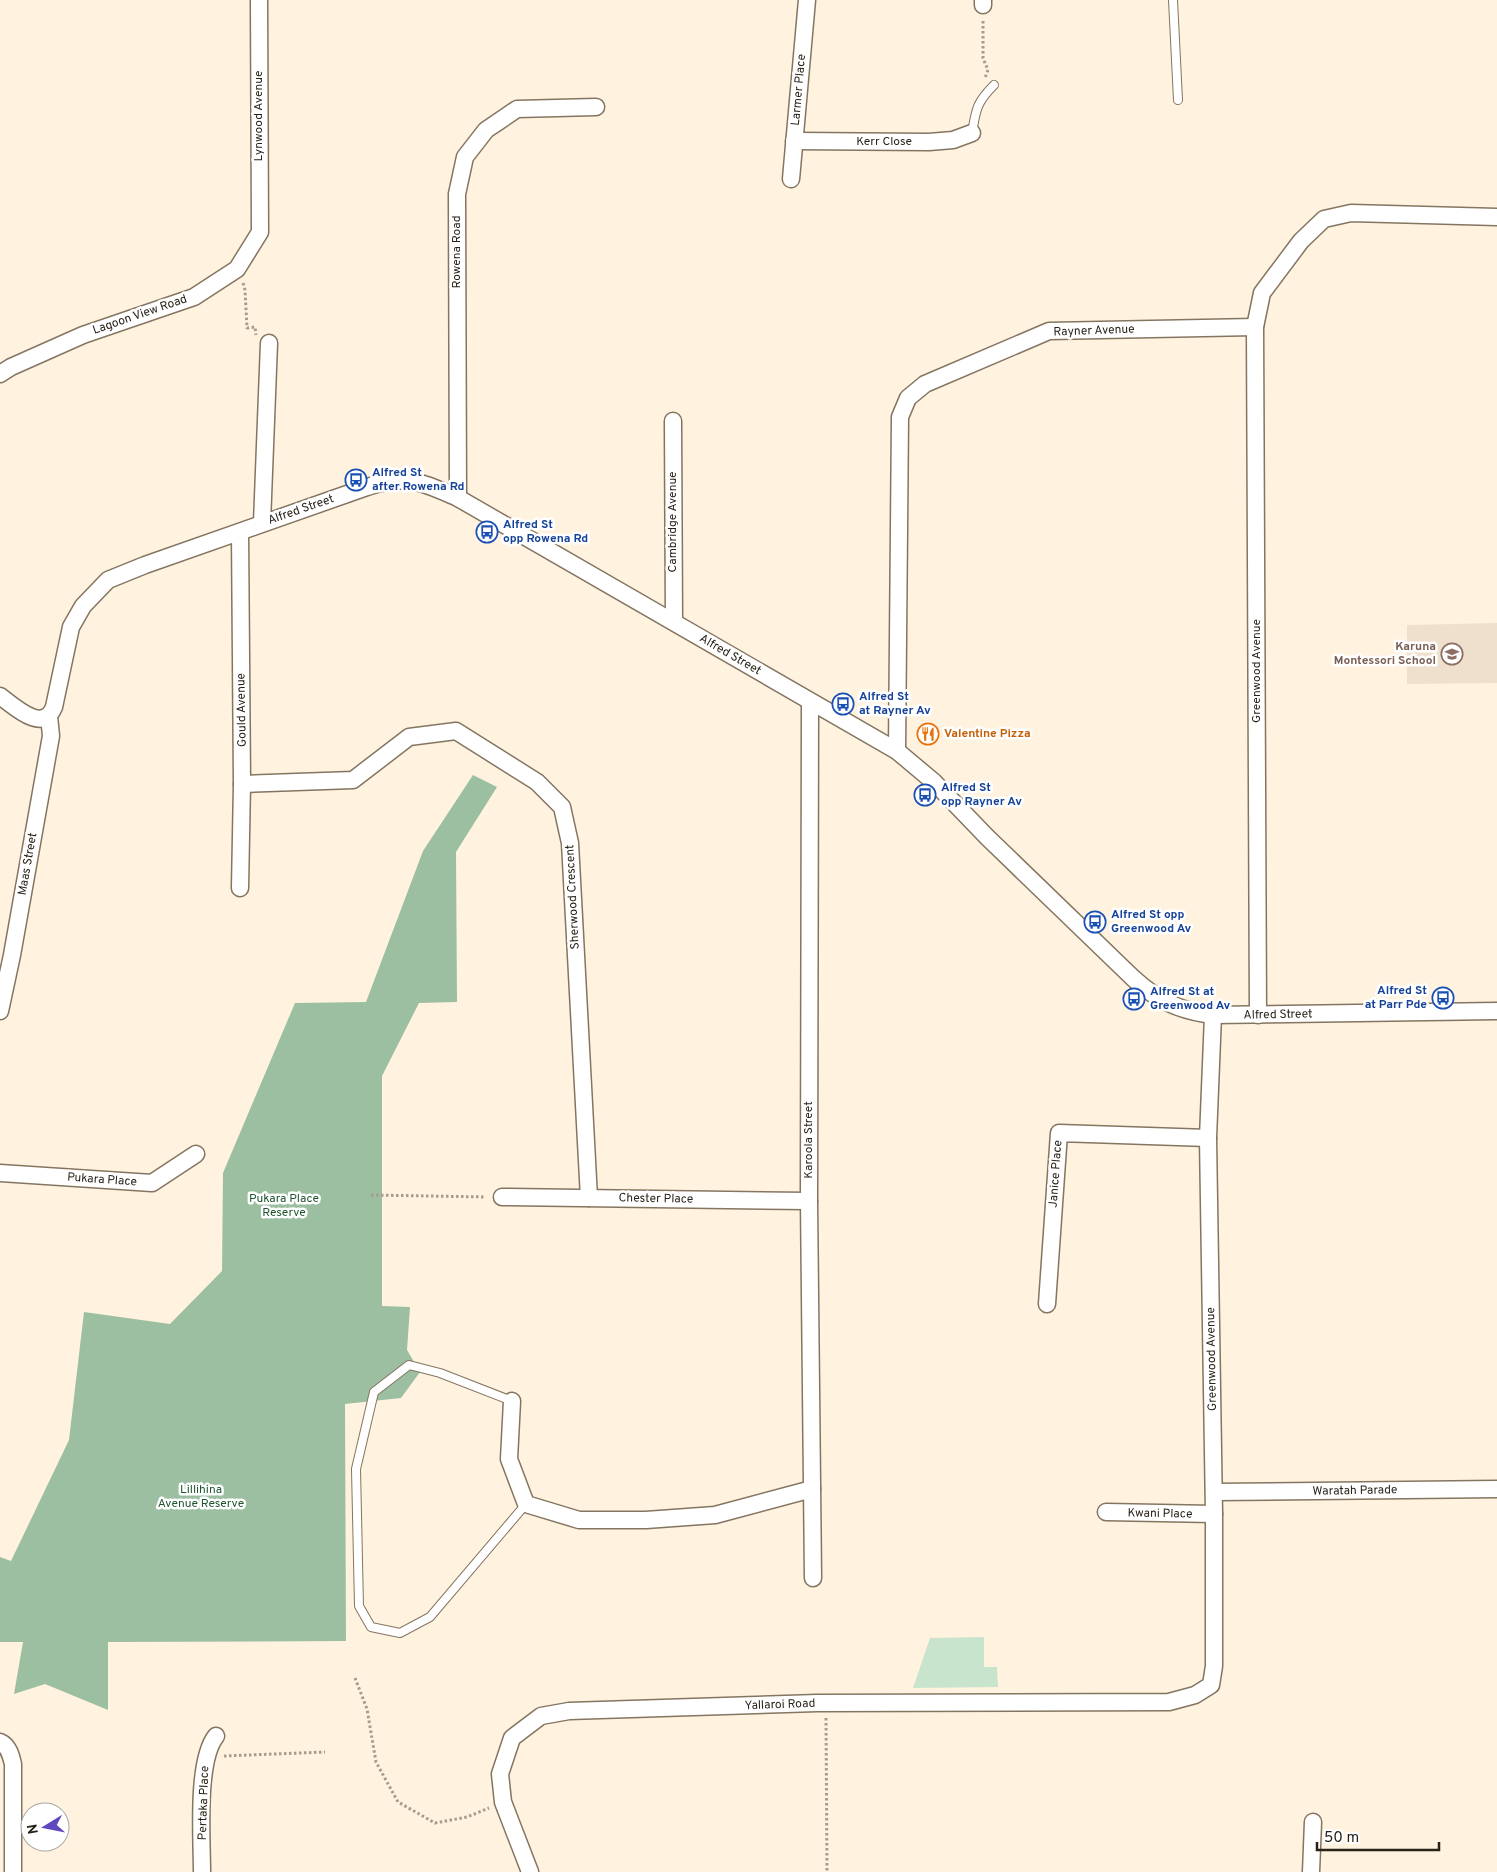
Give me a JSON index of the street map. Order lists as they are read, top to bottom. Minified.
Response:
{"streets":{"street":["Larmer Place","Lynwood Avenue","Kerr Close","Rowena Road","Lagoon View Road","Rayner Avenue","Alfred Street","Cambridge Avenue","Greenwood Avenue","Gould Avenue","Maas Street","Sherwood Crescent","Karoola Street","Janice Place","Pukara Place","Chester Place","Waratah Parade","Kwani Place","Yallaroi Road","Pertaka Place"]},"crossings":[["Larmer Place","Kerr Close"],["Lynwood Avenue","Lagoon View Road"],["Rowena Road","Alfred Street"],["Rayner Avenue","Alfred Street"],["Rayner Avenue","Greenwood Avenue"],["Alfred Street","Cambridge Avenue"],["Alfred Street","Greenwood Avenue"],["Alfred Street","Gould Avenue"],["Alfred Street","Maas Street"],["Alfred Street","Karoola Street"],["Greenwood Avenue","Janice Place"],["Greenwood Avenue","Waratah Parade"],["Greenwood Avenue","Kwani Place"],["Greenwood Avenue","Yallaroi Road"],["Gould Avenue","Sherwood Crescent"],["Sherwood Crescent","Chester Place"],["Karoola Street","Chester Place"]],"parks":["Pukara Place Reserve","Lillihina Avenue Reserve"],"places":{"bus stop":["Alfred St after Rowena Rd","Alfred St opp Rowena Rd","Alfred St at Rayner Av","Alfred St opp Rayner Av","Alfred St opp Greenwood Av","Alfred St at Parr Pde","Alfred St at Greenwood Av"],"school or university":["Karuna Montessori School"],"restaurant":["Valentine Pizza"]},"scale_bar":"50 m","north":"left"}
